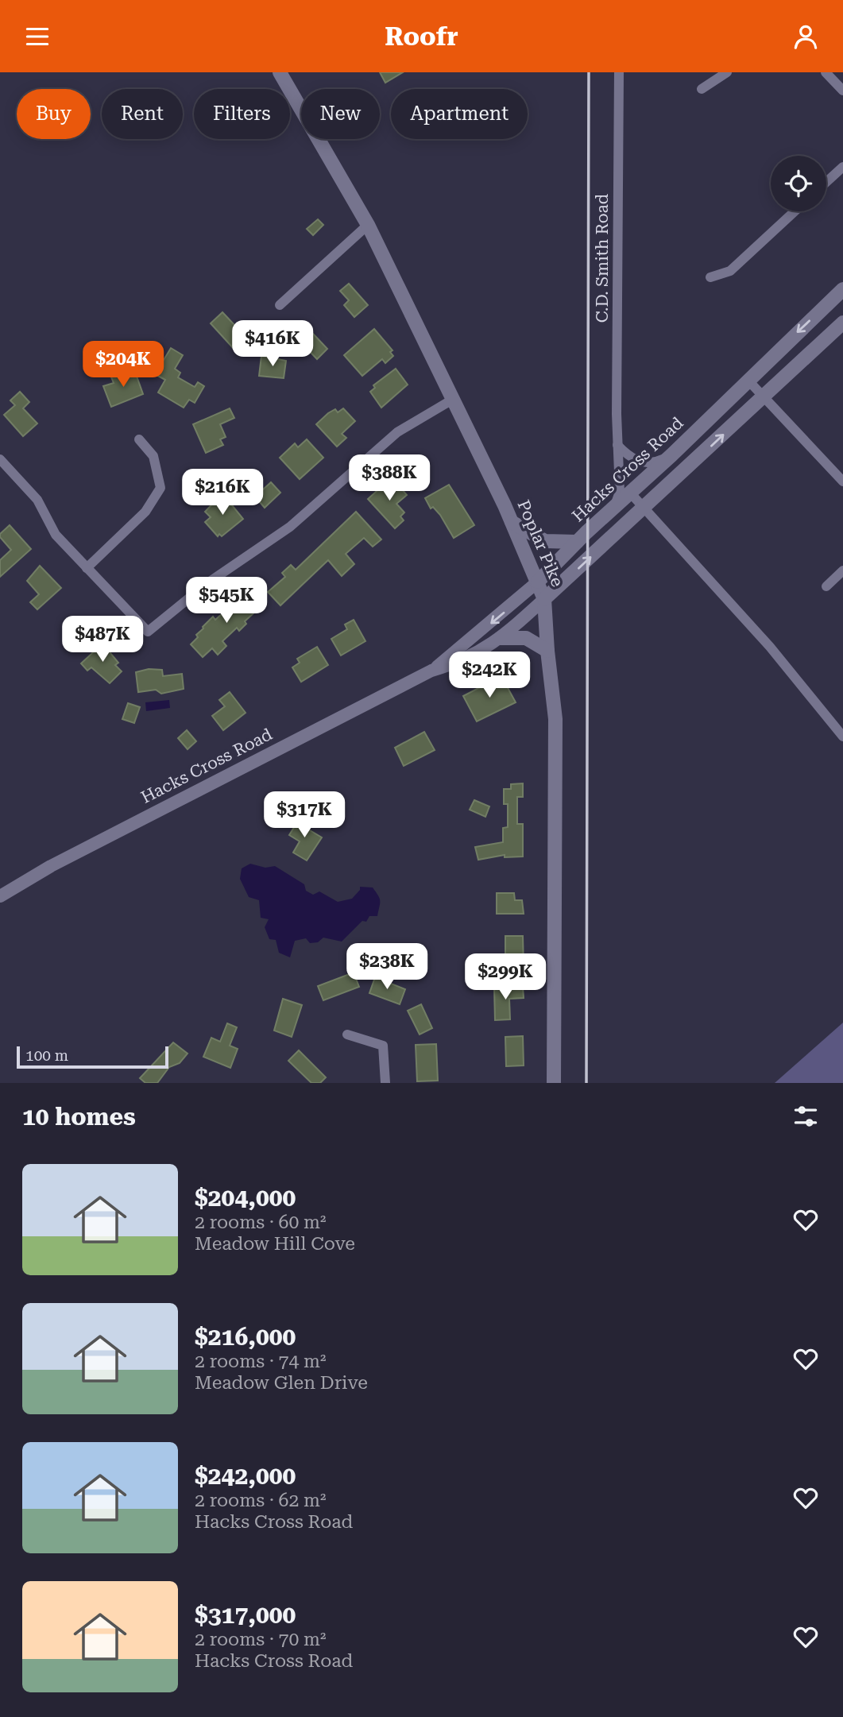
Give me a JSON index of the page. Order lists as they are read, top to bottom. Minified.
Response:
{"streets":{"main road":["Hacks Cross Road","Poplar Pike"],"street":["C.D. Smith Road"]},"crossings":[["C.D. Smith Road","Hacks Cross Road"],["Hacks Cross Road","Poplar Pike"]],"scale_bar":"100 m","page":{"header":"Roofr","chip":["Buy","Rent","Filters","New","Apartment"],"price":["$416K","$204K","$388K","$216K","$545K","$487K","$242K","$317K","$238K","$299K"],"scale":"100 m","heading":"10 homes","list":[{"name":"$204,000","note":"2 rooms · 60 m² · Meadow Hill Cove"},{"name":"$216,000","note":"2 rooms · 74 m² · Meadow Glen Drive"},{"name":"$242,000","note":"2 rooms · 62 m² · Hacks Cross Road"},{"name":"$317,000","note":"2 rooms · 70 m² · Hacks Cross Road"}]}}
